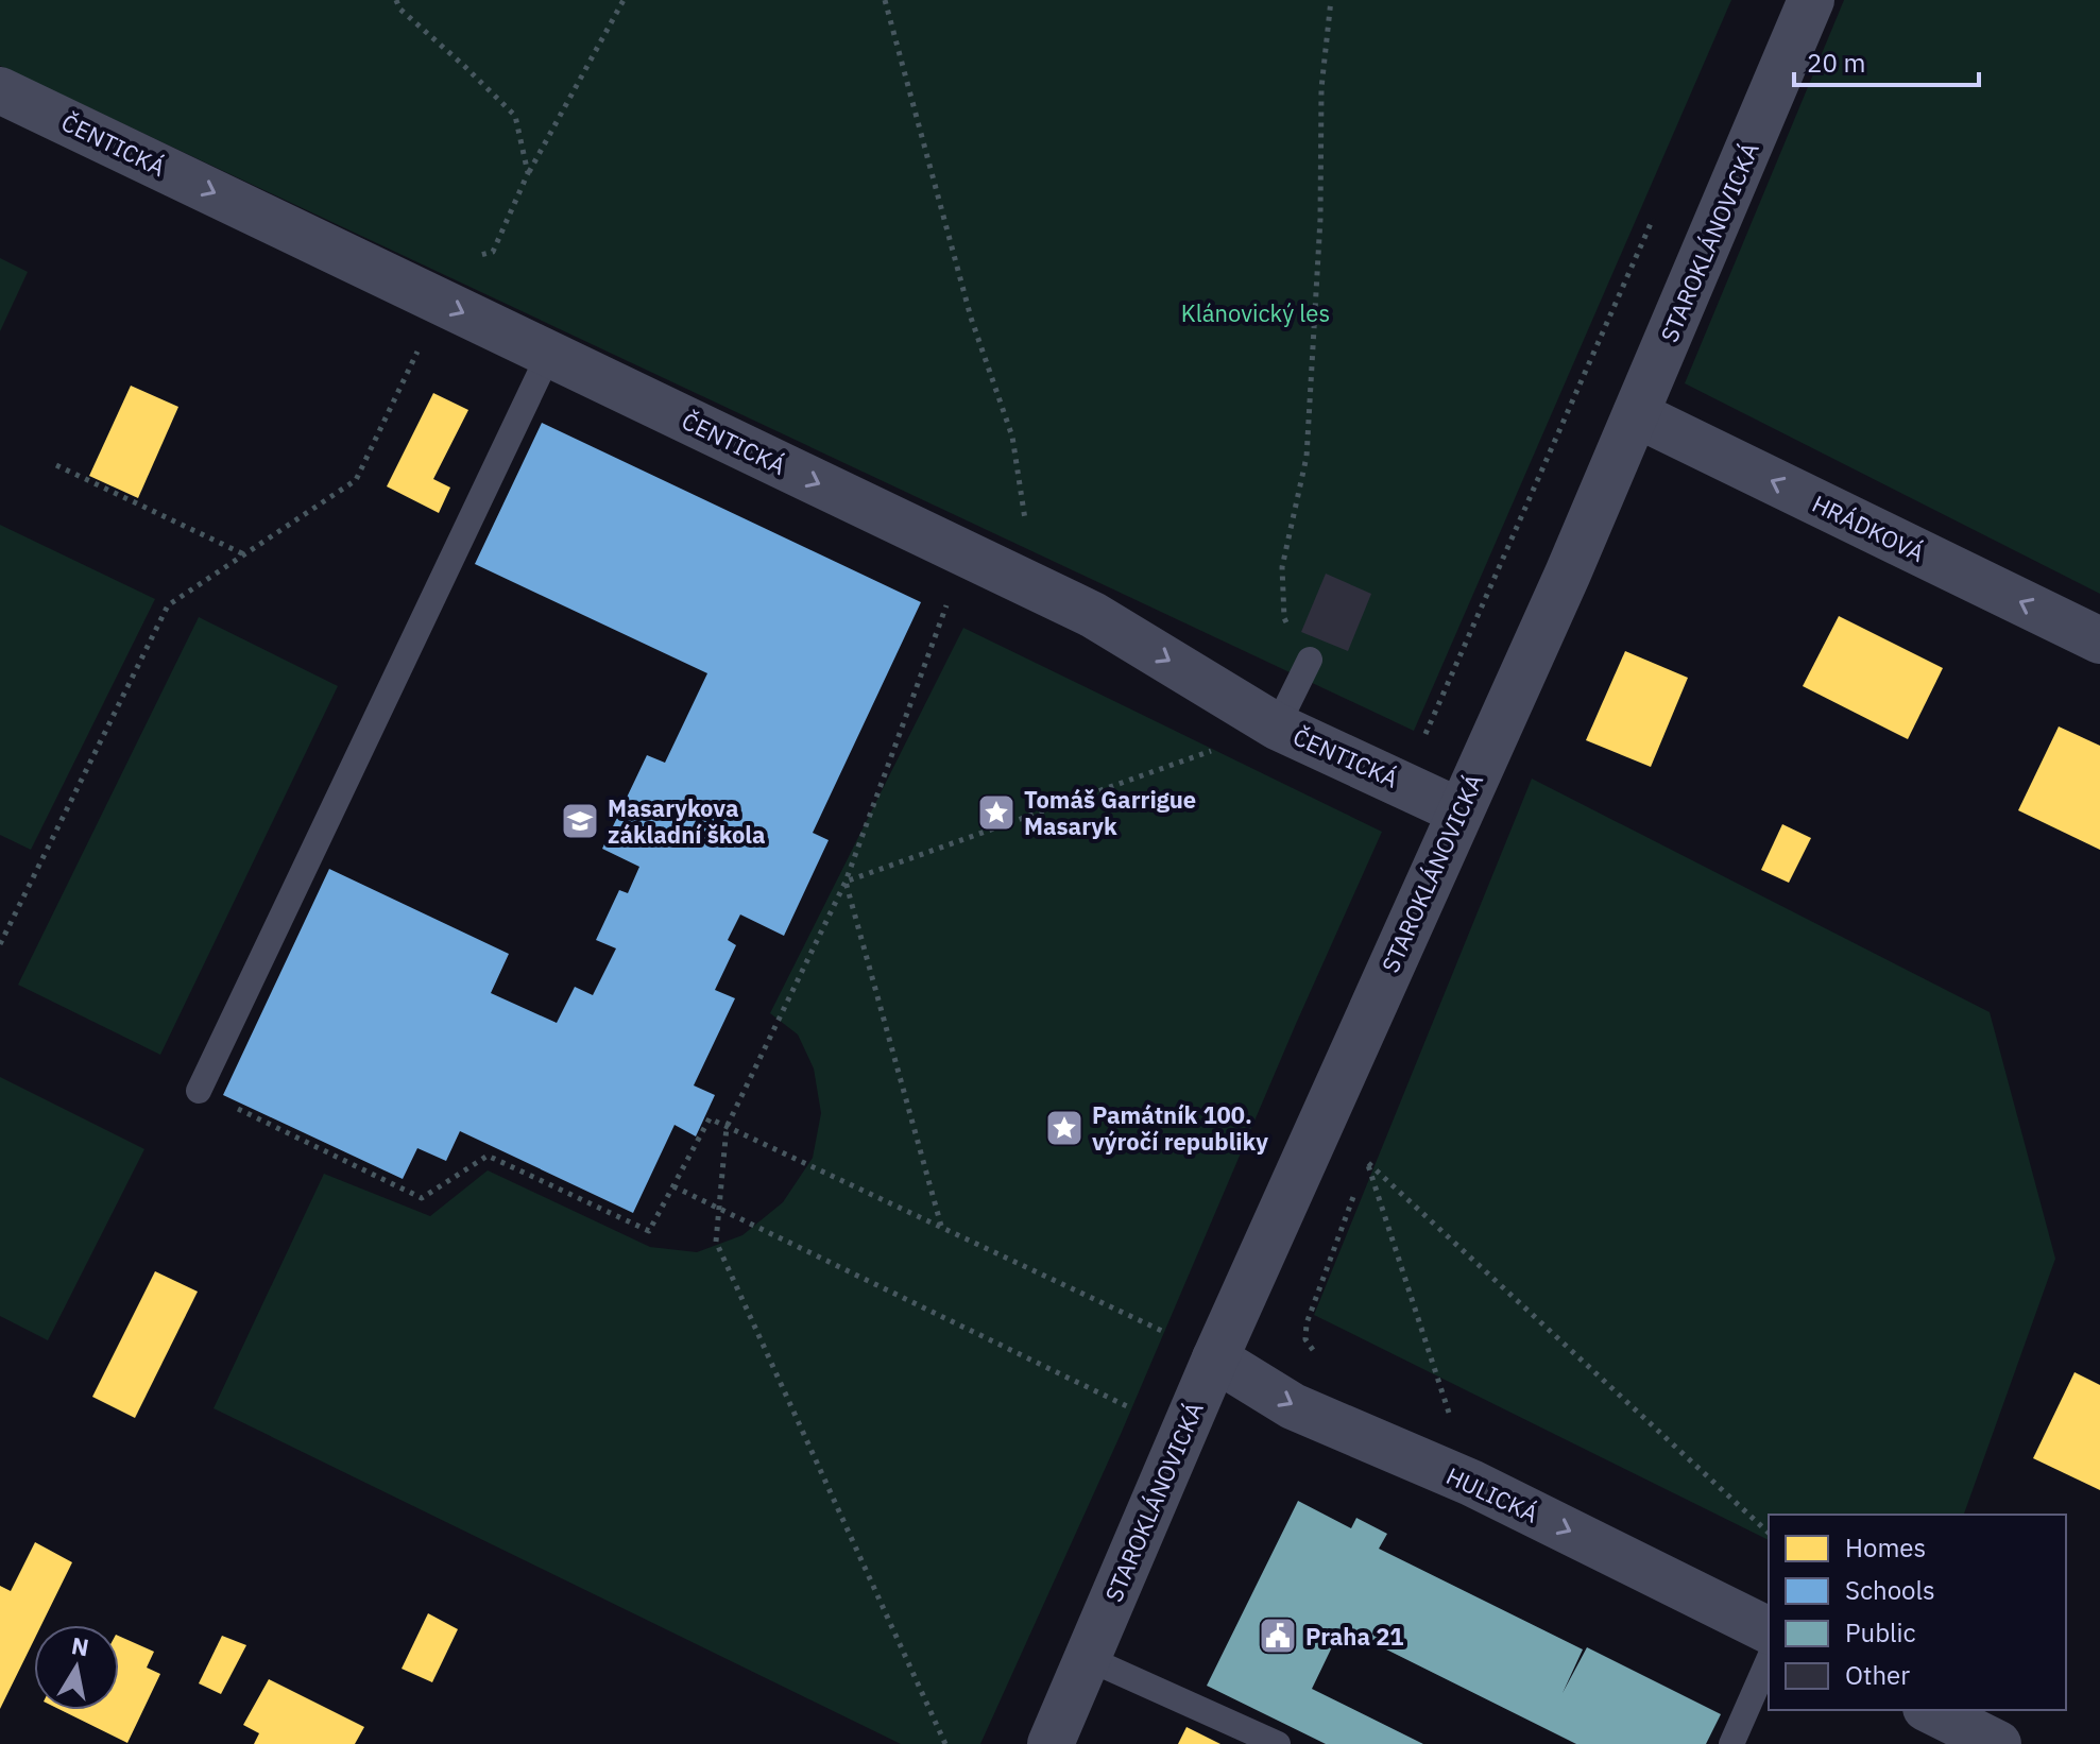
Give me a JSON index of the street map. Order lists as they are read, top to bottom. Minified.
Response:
{"streets":{"street":["ČENTICKÁ","STAROKLÁNOVICKÁ","HRÁDKOVÁ","HULICKÁ"]},"crossings":[["ČENTICKÁ","STAROKLÁNOVICKÁ"],["STAROKLÁNOVICKÁ","HRÁDKOVÁ"],["STAROKLÁNOVICKÁ","HULICKÁ"]],"one_way":["ČENTICKÁ","HRÁDKOVÁ","HULICKÁ"],"parks":["Klánovický les"],"places":{"place":["Tomáš Garrigue Masaryk","Památník 100. výročí republiky"],"school or university":["Masarykova základní škola"],"public building":["Praha 21"]},"legend":["Homes","Schools","Public","Other"],"scale_bar":"20 m","north":"top"}
